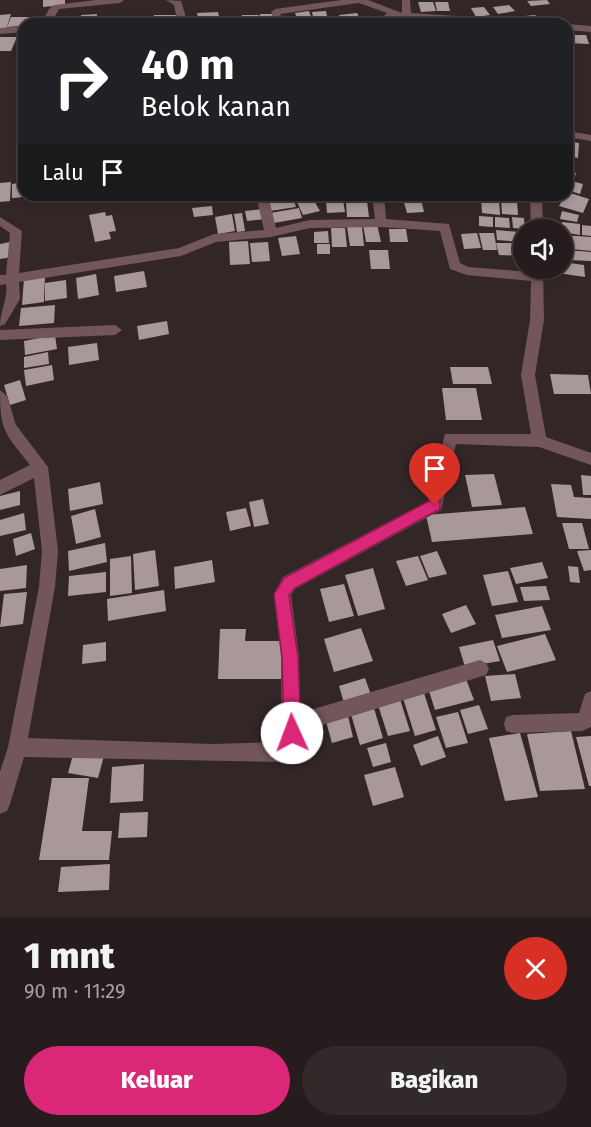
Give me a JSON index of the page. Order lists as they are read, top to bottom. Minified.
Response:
{"page":{"turn":["40 m","Belok kanan"],"then":"Lalu","heading":["1 mnt","90 m · 11:29"],"buttons":["Keluar","Bagikan"]}}
